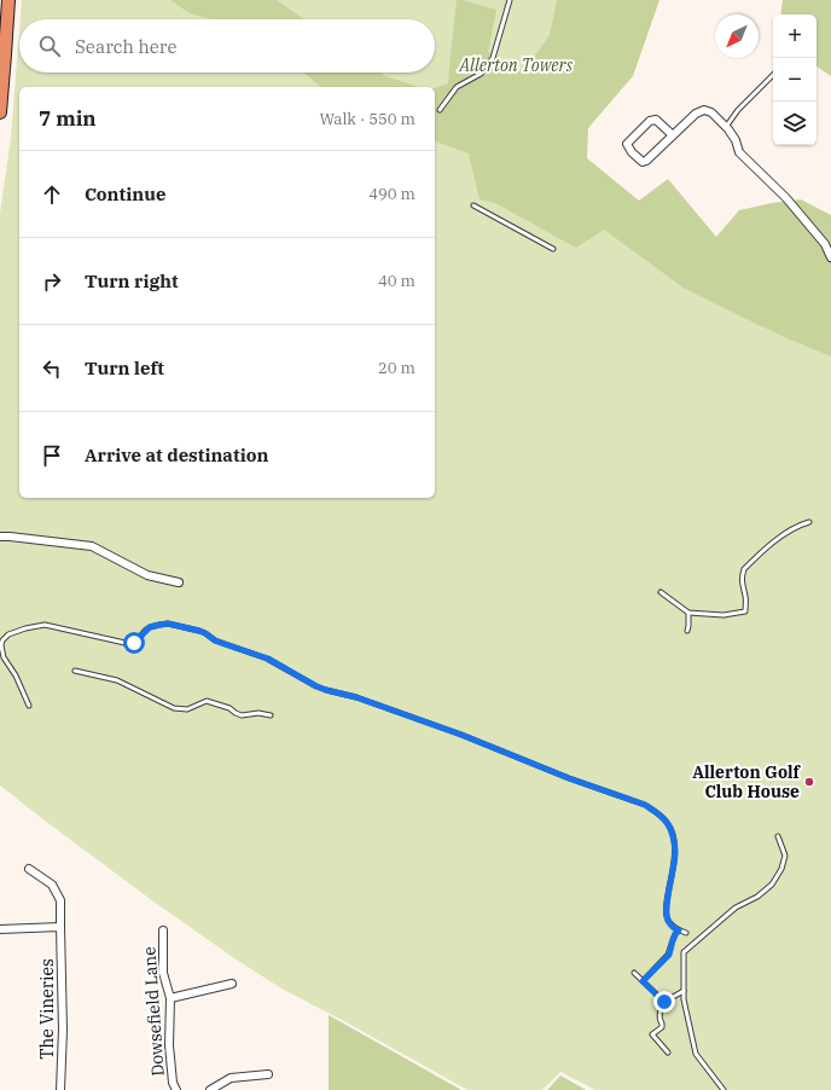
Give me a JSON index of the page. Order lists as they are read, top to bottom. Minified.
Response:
{"streets":{"street":["The Vineries","Dowsefield Lane"]},"parks":["Allerton Towers"],"places":["Allerton Golf Club House"],"north":"bottom left","page":{"map_buttons":["+","−"],"search":"Search here","heading":["7 min","Walk · 550 m"],"list":[["Continue","490 m"],["Turn right","40 m"],["Turn left","20 m"],"Arrive at destination"]}}
